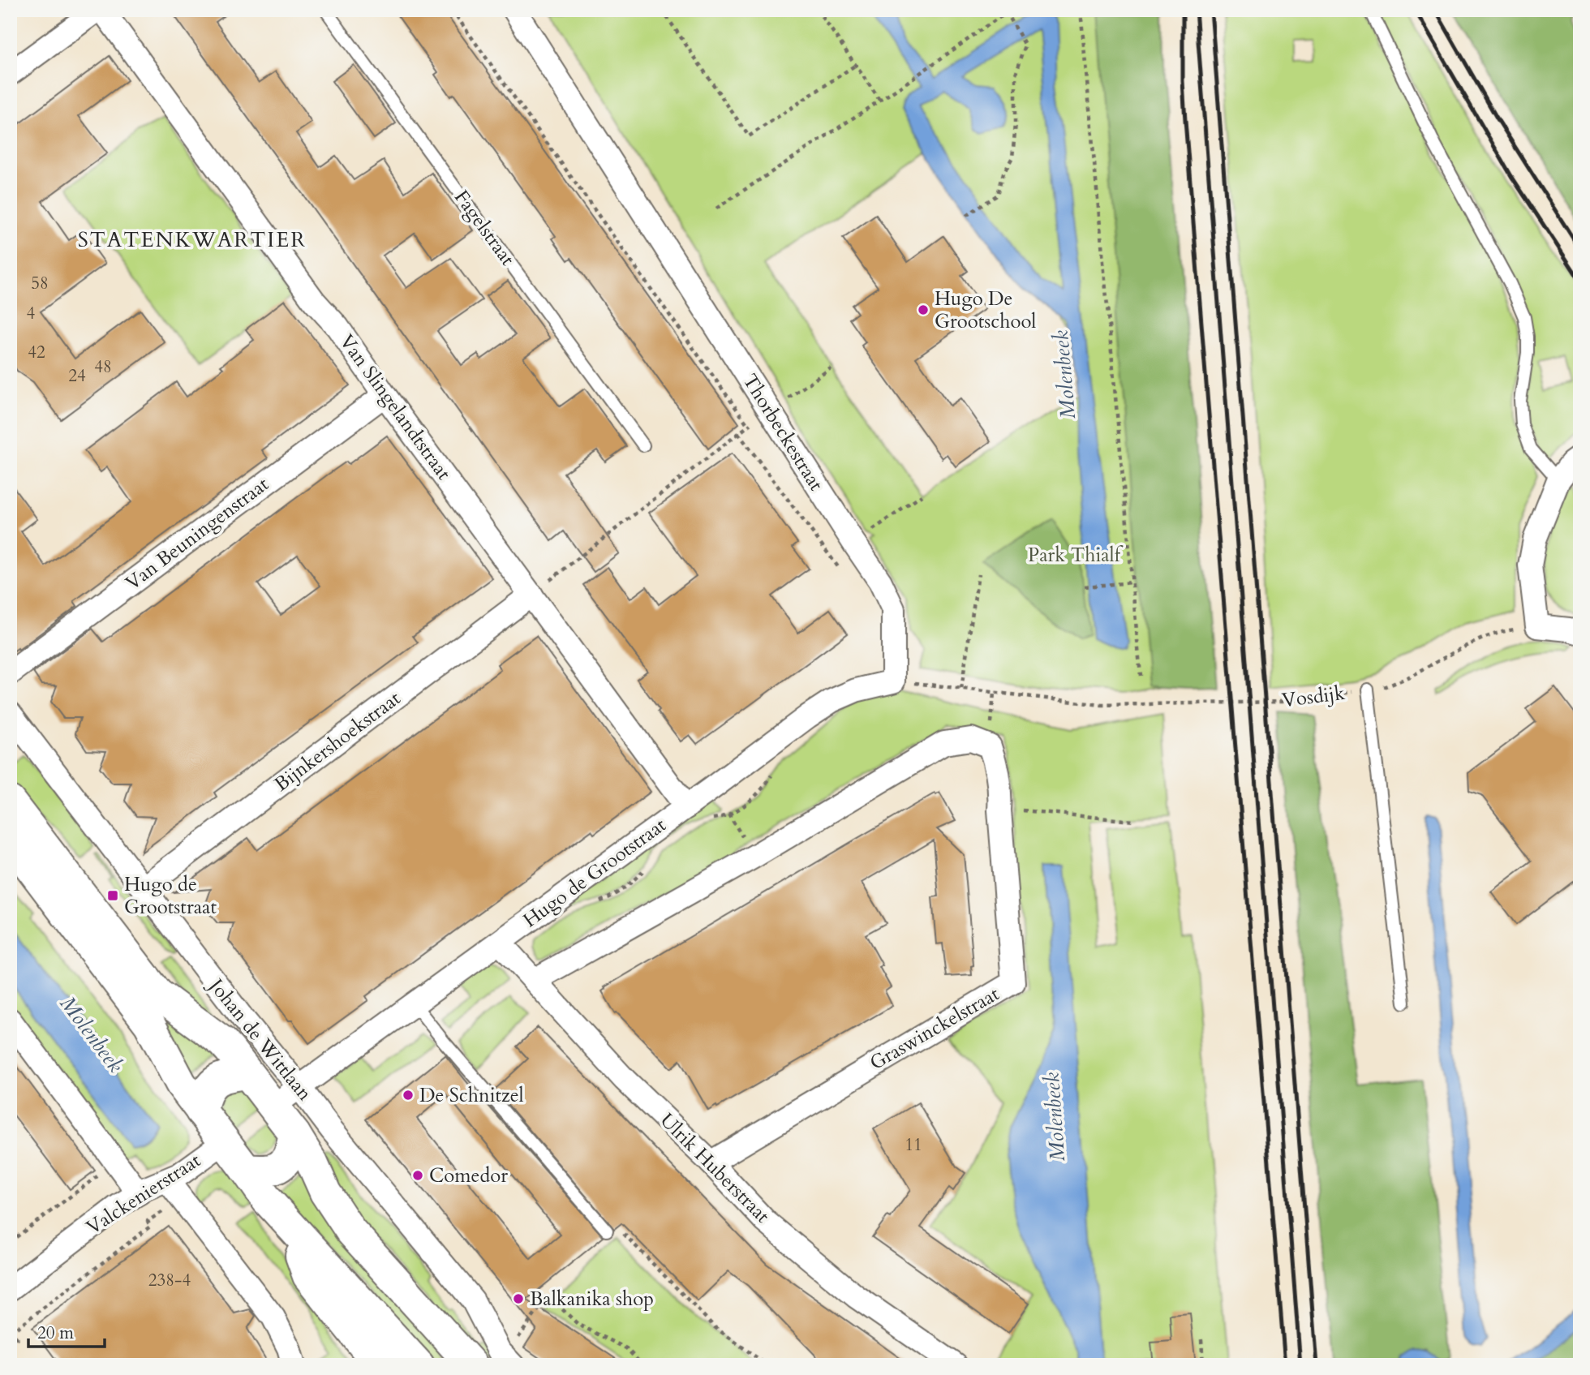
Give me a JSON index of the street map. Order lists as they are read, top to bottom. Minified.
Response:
{"streets":{"main road":["Johan de Wittlaan"],"street":["Van Slingelandtstraat","Thorbeckestraat","Van Beuningenstraat","Bijnkershoekstraat","Hugo de Grootstraat","Graswinckelstraat","Ulrik Huberstraat","Valckenierstraat"],"lane":["Fagelstraat"],"path":["Vosdijk"]},"crossings":[["Van Slingelandtstraat","Van Beuningenstraat"],["Van Slingelandtstraat","Bijnkershoekstraat"],["Van Slingelandtstraat","Hugo de Grootstraat"],["Thorbeckestraat","Vosdijk"],["Thorbeckestraat","Hugo de Grootstraat"],["Vosdijk","Hugo de Grootstraat"],["Bijnkershoekstraat","Johan de Wittlaan"],["Hugo de Grootstraat","Johan de Wittlaan"],["Hugo de Grootstraat","Ulrik Huberstraat"],["Graswinckelstraat","Ulrik Huberstraat"]],"districts":["STATENKWARTIER"],"water":["Molenbeek"],"parks":["Park Thialf"],"places":{"other":["Hugo De Grootschool","De Schnitzel","Comedor","Balkanika shop"],"transit":["Hugo de Grootstraat"]},"house_numbers":["58","4","42","48","24","11","238-4"],"scale_bar":"20 m"}
